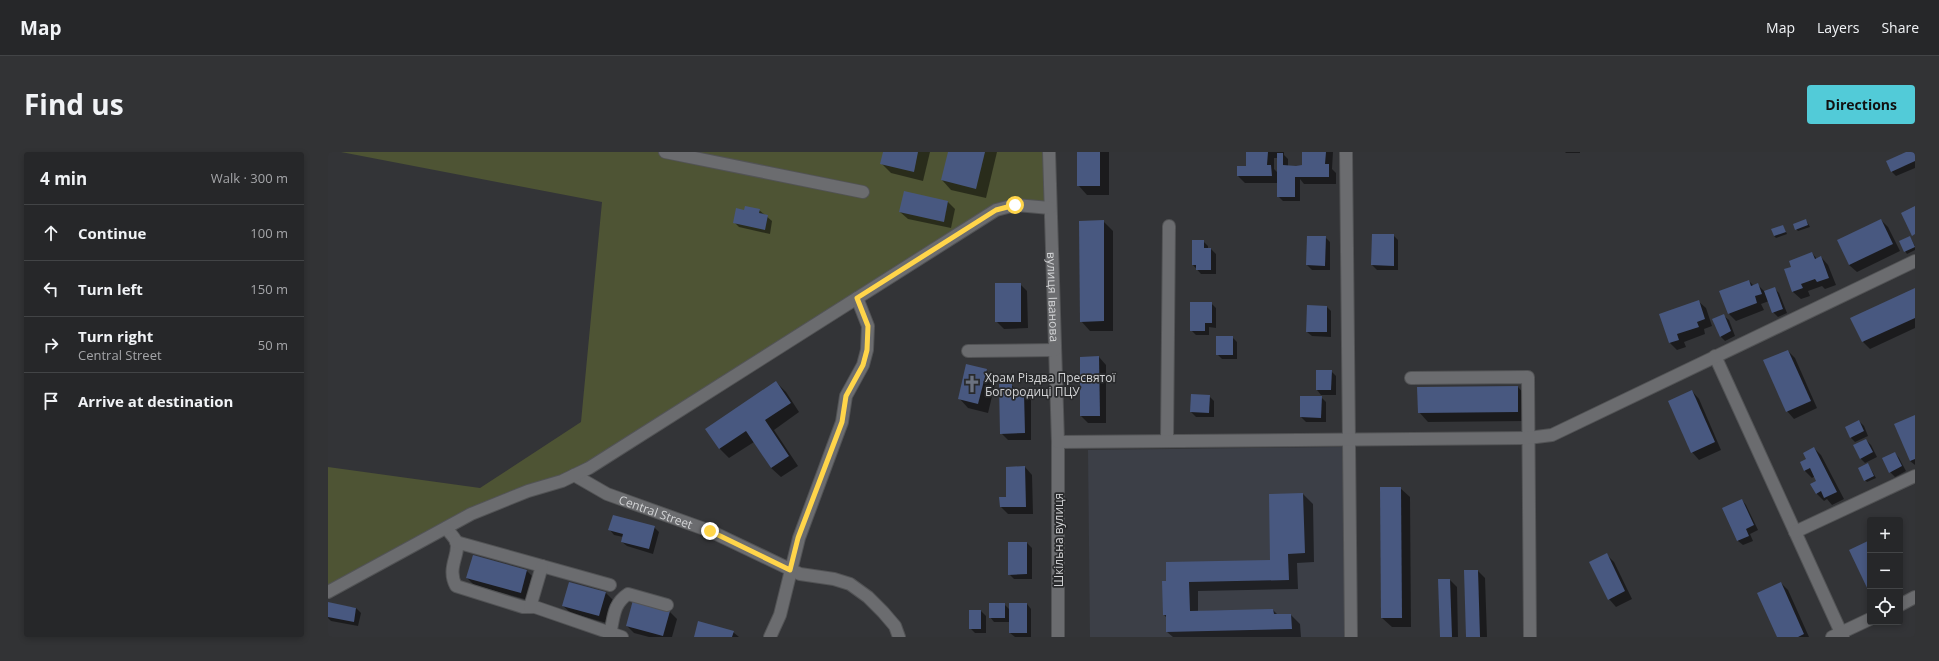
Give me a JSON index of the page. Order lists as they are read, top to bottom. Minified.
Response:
{"streets":{"street":["вулиця Іванова","Central Street","Шкільна вулиця"]},"crossings":[["вулиця Іванова","Шкільна вулиця"]],"places":{"church":["Храм Різдва Пресвятої Богородиці ПЦУ"]},"page":{"header":"Map","nav":["Map","Layers","Share"],"title":"Find us","buttons":"Directions","heading":["4 min","Walk · 300 m"],"list":[["Continue","100 m"],["Turn left","150 m"],["Turn right","Central Street","50 m"],"Arrive at destination"],"map_buttons":["+","−"]}}
